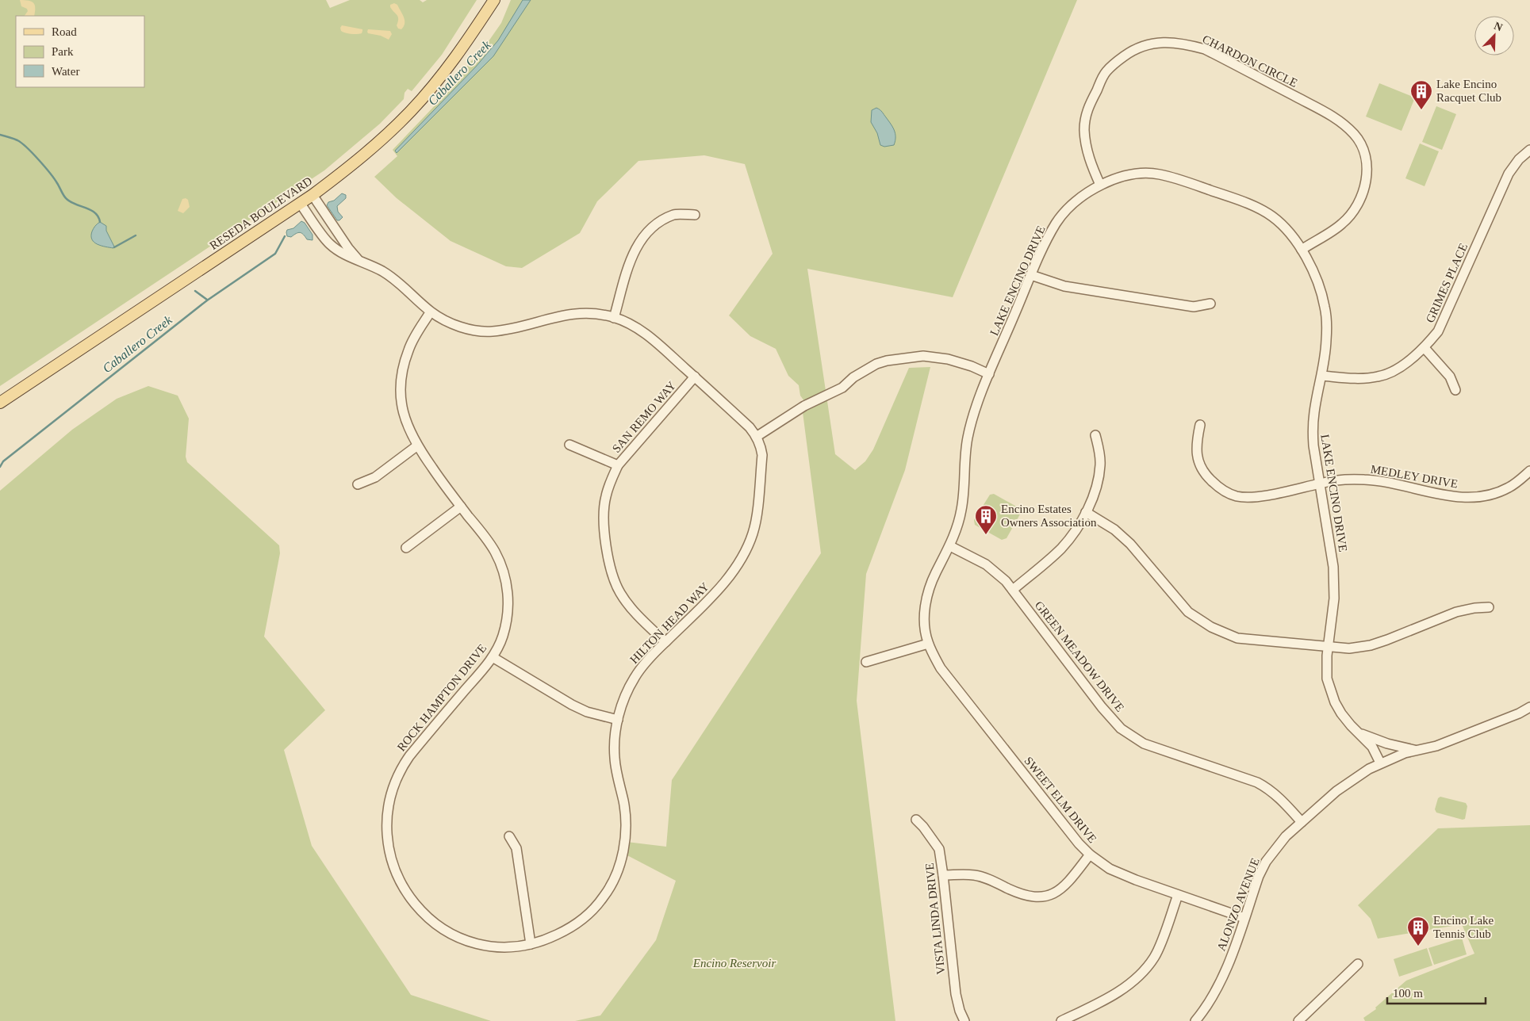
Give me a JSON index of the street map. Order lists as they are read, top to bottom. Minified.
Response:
{"streets":{"main road":["RESEDA BOULEVARD"],"street":["CHARDON CIRCLE","LAKE ENCINO DRIVE","GRIMES PLACE","SAN REMO WAY","MEDLEY DRIVE","HILTON HEAD WAY","GREEN MEADOW DRIVE","ROCK HAMPTON DRIVE","SWEET ELM DRIVE","ALONZO AVENUE","VISTA LINDA DRIVE"]},"crossings":[["CHARDON CIRCLE","LAKE ENCINO DRIVE"],["LAKE ENCINO DRIVE","GRIMES PLACE"],["LAKE ENCINO DRIVE","MEDLEY DRIVE"],["LAKE ENCINO DRIVE","GREEN MEADOW DRIVE"],["LAKE ENCINO DRIVE","SWEET ELM DRIVE"],["LAKE ENCINO DRIVE","ALONZO AVENUE"],["SAN REMO WAY","HILTON HEAD WAY"],["HILTON HEAD WAY","ROCK HAMPTON DRIVE"],["GREEN MEADOW DRIVE","ALONZO AVENUE"],["SWEET ELM DRIVE","ALONZO AVENUE"]],"water":["Caballero Creek"],"parks":["Encino Reservoir"],"places":{"building":["Lake Encino Racquet Club","Encino Estates Owners Association","Encino Lake Tennis Club"]},"legend":["Road","Park","Water"],"scale_bar":"100 m","north":"top right"}
